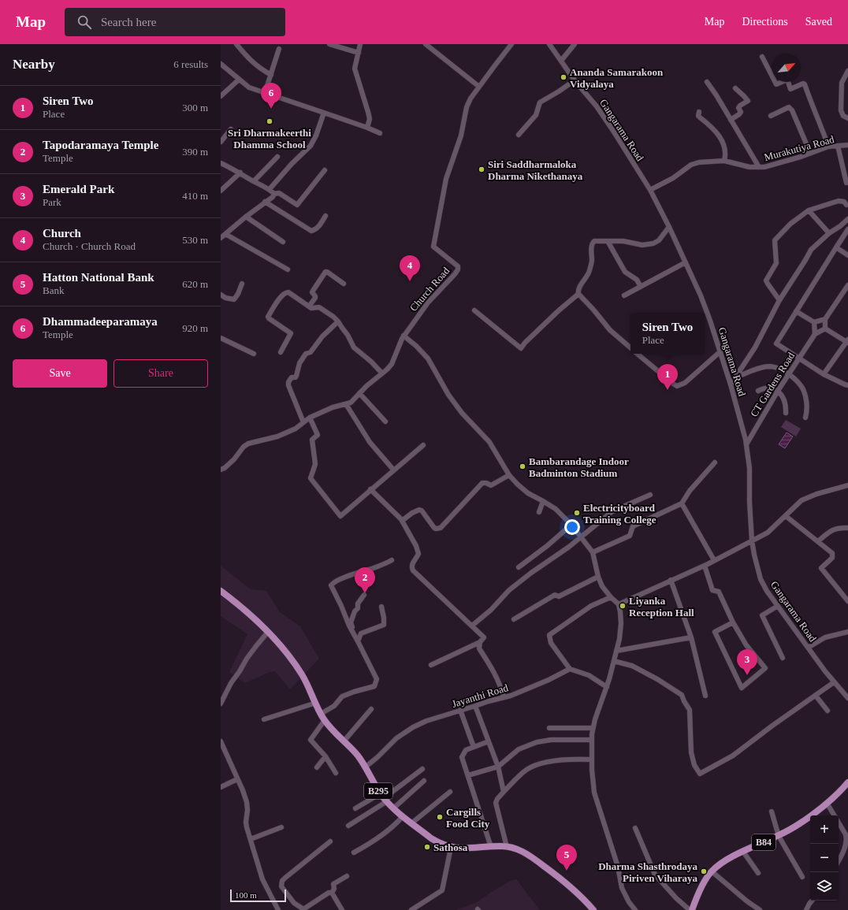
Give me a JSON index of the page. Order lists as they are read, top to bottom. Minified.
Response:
{"streets":{"main road":["B295","B84"],"street":["Gangarama Road","Murakutiya Road","Church Road","CT Gardens Road","Jayanthi Road"]},"crossings":[["Gangarama Road","Murakutiya Road"],["Gangarama Road","CT Gardens Road"],["Jayanthi Road","B295"]],"places":["Ananda Samarakoon Vidyalaya","Sri Dharmakeerthi Dhamma School","Siri Saddharmaloka Dharma Nikethanaya","Bambarandage Indoor Badminton Stadium","Electricityboard Training College","Liyanka Reception Hall","Cargills Food City","Sathosa","Dharma Shasthrodaya Piriven Viharaya"],"scale_bar":"100 m","north":"top right","page":{"header":"Map","search":"Search here","nav":["Map","Directions","Saved"],"heading":["Nearby","6 results"],"pins":["6","4","1","2","3","5"],"list":[{"mark":"1","name":"Siren Two","note":"Place","value":"300 m"},{"mark":"2","name":"Tapodaramaya Temple","note":"Temple","value":"390 m"},{"mark":"3","name":"Emerald Park","note":"Park","value":"410 m"},{"mark":"4","name":"Church","note":"Church · Church Road","value":"530 m"},{"mark":"5","name":"Hatton National Bank","note":"Bank","value":"620 m"},{"mark":"6","name":"Dhammadeeparamaya","note":"Temple","value":"920 m"}],"popup":["Siren Two","Place"],"buttons":["Save","Share"],"map_buttons":["+","−"],"scale":"100 m"}}
